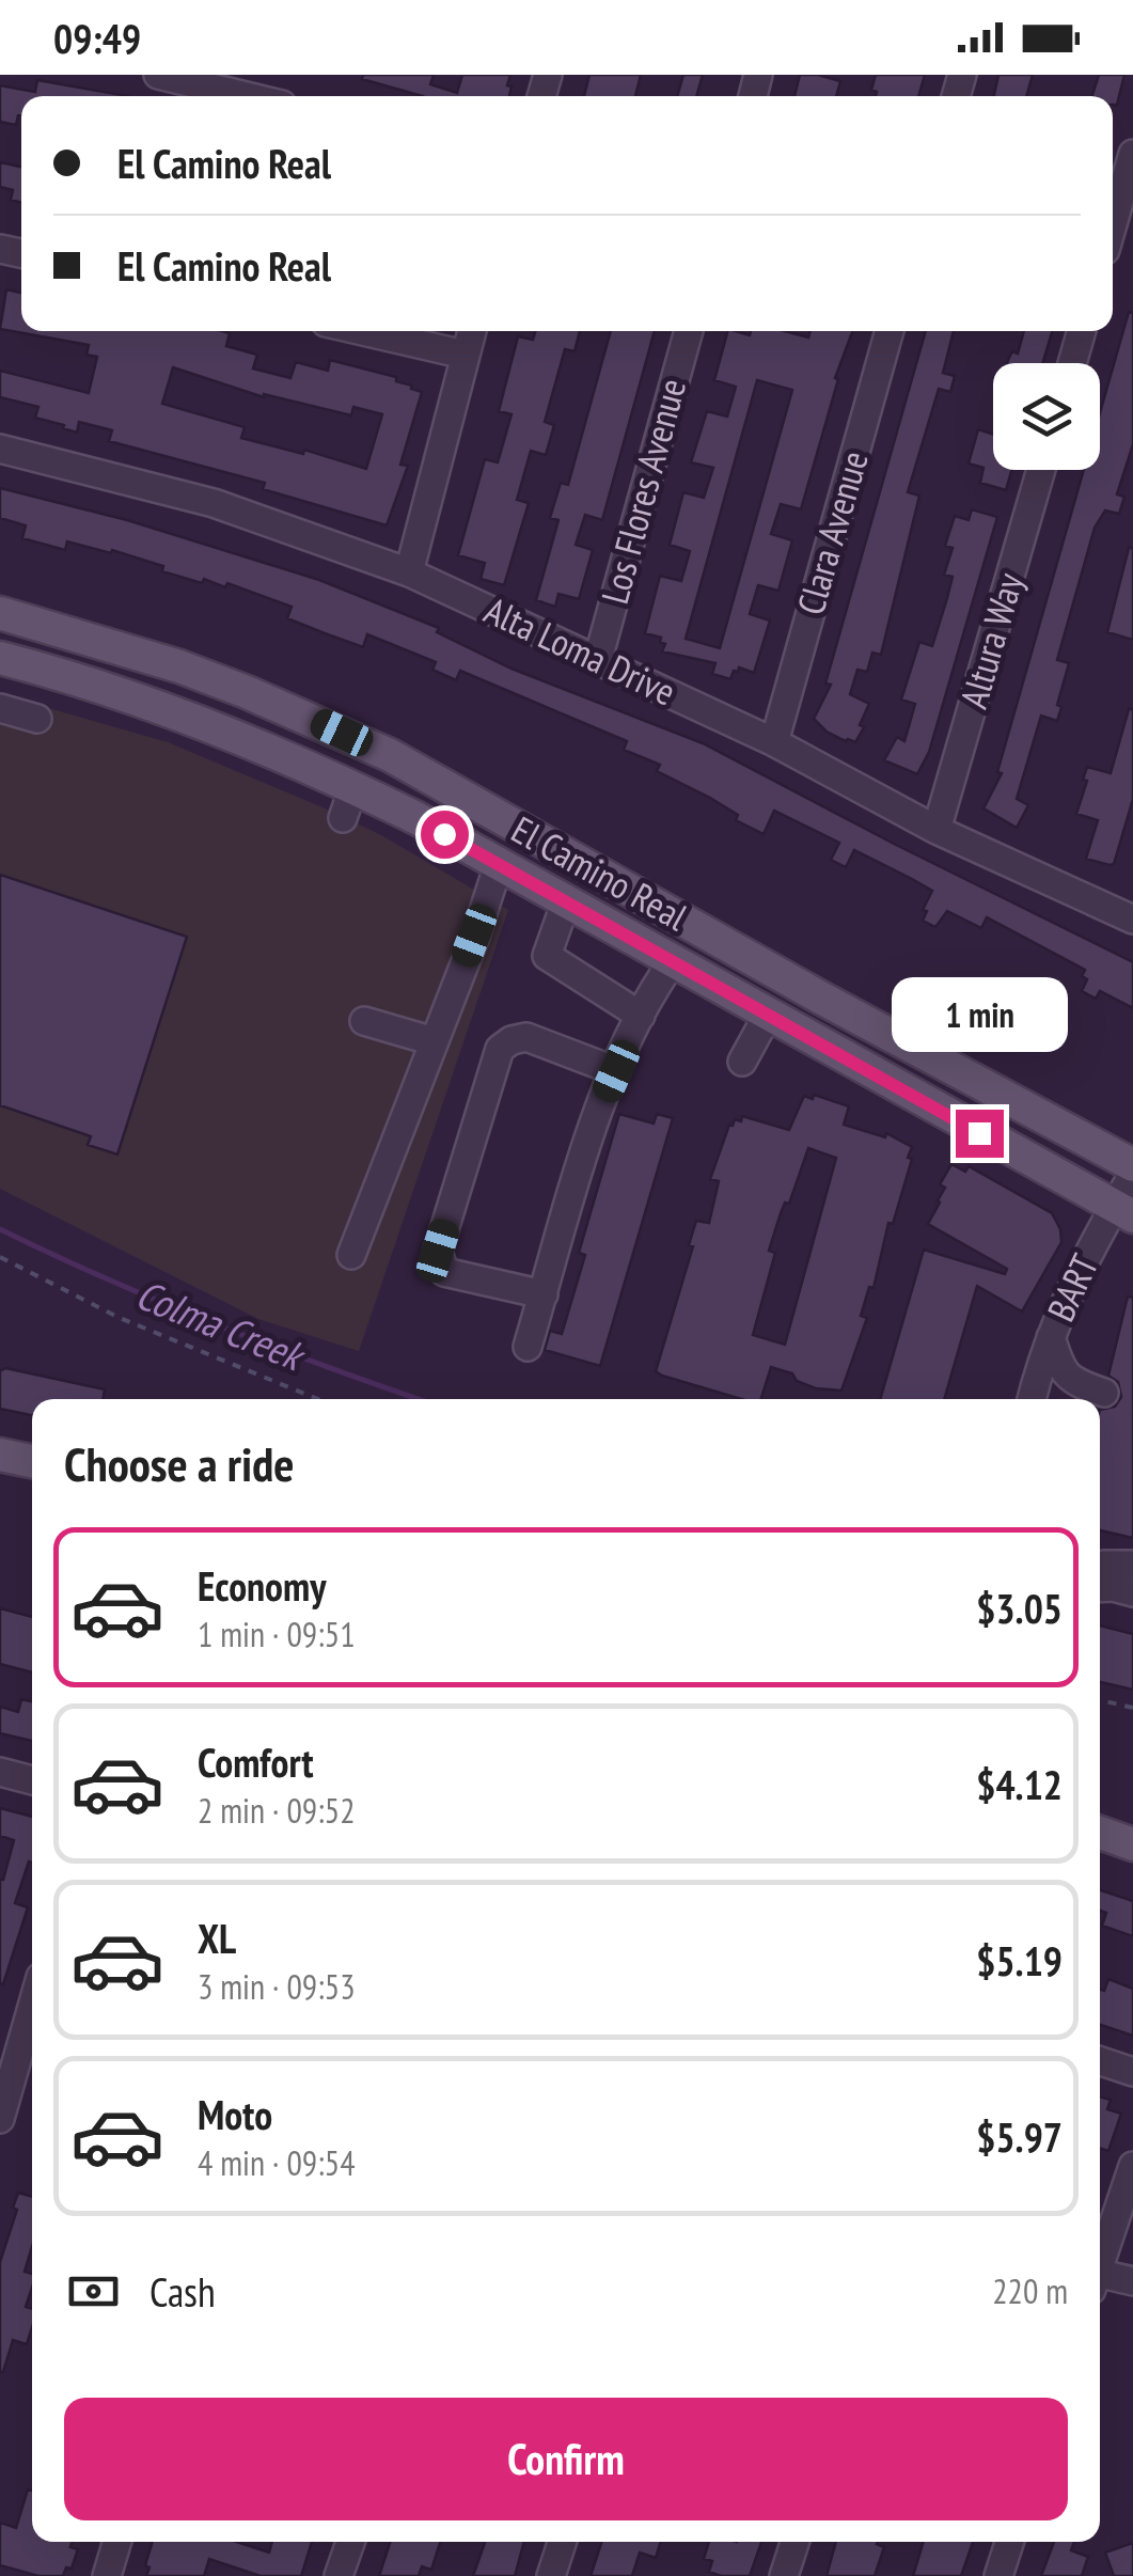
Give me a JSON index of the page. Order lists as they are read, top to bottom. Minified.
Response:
{"streets":{"main road":["El Camino Real"],"street":["Los Flores Avenue","Clara Avenue","Altura Way","Alta Loma Drive","BART"]},"crossings":[["Los Flores Avenue","Alta Loma Drive"],["Clara Avenue","Alta Loma Drive"],["Altura Way","Alta Loma Drive"],["El Camino Real","BART"]],"water":["Colma Creek"],"page":{"status":"09:49","banner":["El Camino Real","El Camino Real"],"bubble":"1 min","heading":"Choose a ride","list":[{"name":"Economy","note":"1 min · 09:51","value":"$3.05"},{"name":"Comfort","note":"2 min · 09:52","value":"$4.12"},{"name":"XL","note":"3 min · 09:53","value":"$5.19"},{"name":"Moto","note":"4 min · 09:54","value":"$5.97"}],"pay":["Cash","220 m"],"buttons":"Confirm"}}
